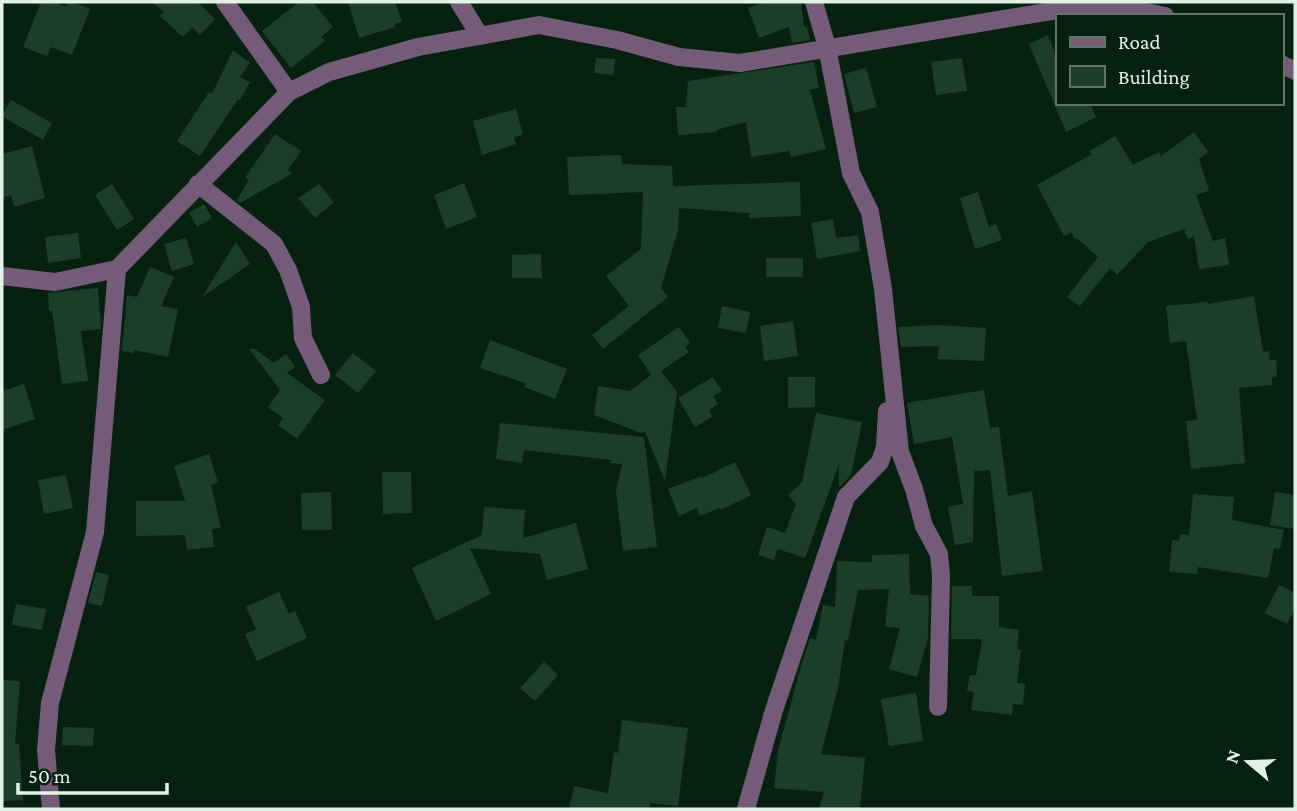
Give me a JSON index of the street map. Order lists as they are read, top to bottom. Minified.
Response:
{"legend":["Road","Building"],"scale_bar":"50 m","north":"left"}
